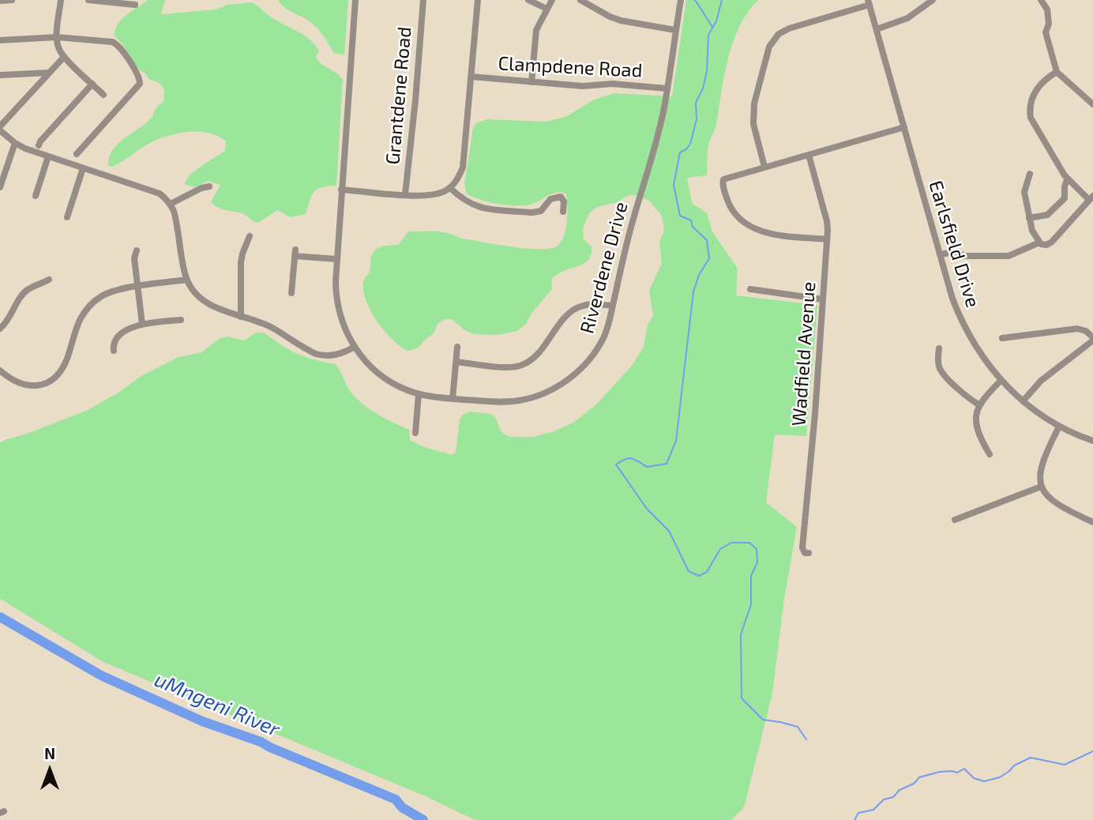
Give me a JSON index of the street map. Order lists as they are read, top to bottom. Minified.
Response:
{"streets":{"street":["Clampdene Road","Grantdene Road","Earlsfield Drive","Riverdene Drive","Wadfield Avenue"]},"crossings":[["Clampdene Road","Riverdene Drive"]],"water":["uMngeni River"],"north":"top"}
